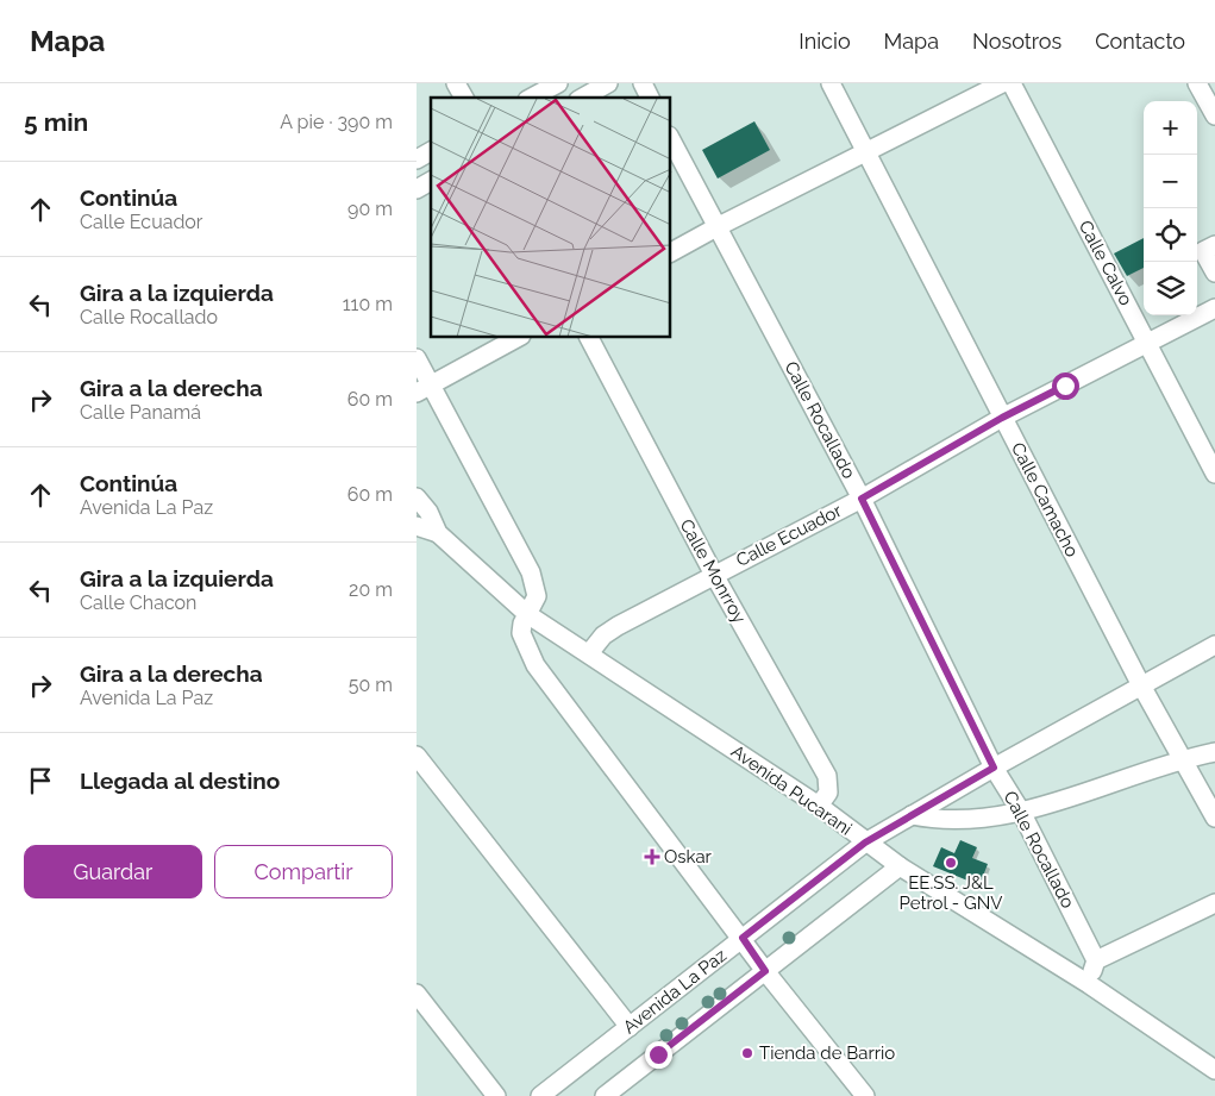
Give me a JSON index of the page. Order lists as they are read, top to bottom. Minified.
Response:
{"streets":{"street":["Calle Calvo","Calle Rocallado","Calle Camacho","Calle Ecuador","Calle Monrroy","Avenida Pucarani","Avenida La Paz"]},"crossings":[["Calle Calvo","Calle Ecuador"],["Calle Rocallado","Calle Ecuador"],["Calle Rocallado","Avenida La Paz"],["Calle Camacho","Calle Ecuador"],["Calle Camacho","Avenida La Paz"],["Calle Ecuador","Calle Monrroy"],["Calle Ecuador","Avenida Pucarani"],["Calle Monrroy","Avenida Pucarani"],["Avenida Pucarani","Avenida La Paz"]],"places":{"health":["Oskar"],"other":["EE.SS. J&L Petrol - GNV","Tienda de Barrio"]},"page":{"header":"Mapa","nav":["Inicio","Mapa","Nosotros","Contacto"],"heading":["5 min","A pie · 390 m"],"map_buttons":["+","−"],"list":[["Continúa","Calle Ecuador","90 m"],["Gira a la izquierda","Calle Rocallado","110 m"],["Gira a la derecha","Calle Panamá","60 m"],["Continúa","Avenida La Paz","60 m"],["Gira a la izquierda","Calle Chacon","20 m"],["Gira a la derecha","Avenida La Paz","50 m"],"Llegada al destino"],"buttons":["Guardar","Compartir"]}}
